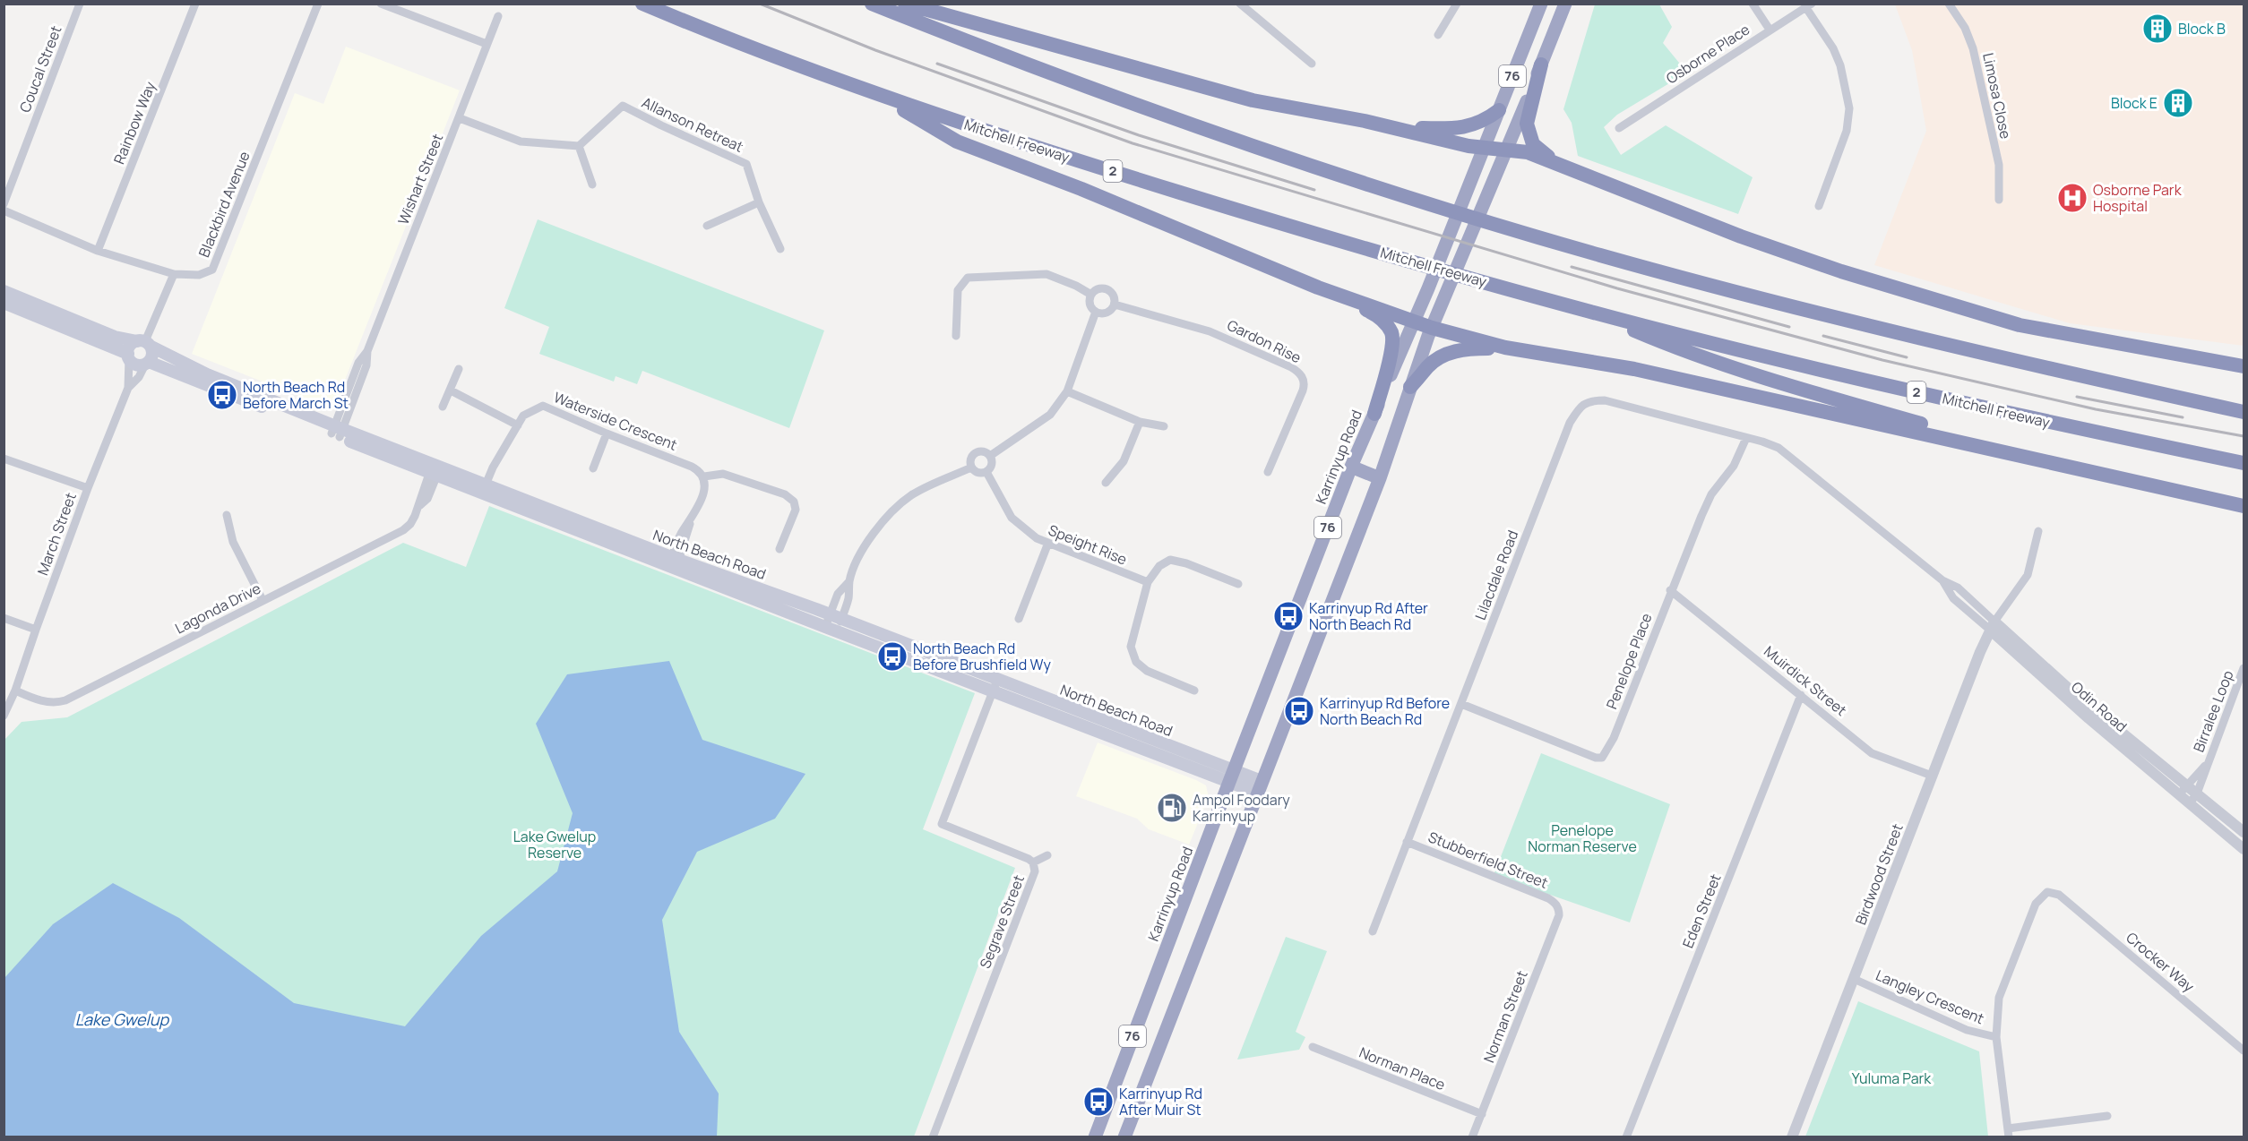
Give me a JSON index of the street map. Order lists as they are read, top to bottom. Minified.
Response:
{"streets":{"highway":["76","Mitchell Freeway","2","Karrinyup Road"],"main road":["North Beach Road"],"street":["Osborne Place","Coucal Street","Limosa Close","Rainbow Way","Allanson Retreat","Wishart Street","Blackbird Avenue","Gardon Rise","Waterside Crescent","March Street","Speight Rise","Lilacdale Road","Lagonda Drive","Penelope Place","Muirdick Street","Odin Road","Birralee Loop","Stubberfield Street","Birdwood Street","Eden Street","Segrave Street","Crocker Way","Langley Crescent","Norman Street","Norman Place"]},"crossings":[["76","North Beach Road"],["Rainbow Way","Blackbird Avenue"],["Wishart Street","North Beach Road"],["Waterside Crescent","North Beach Road"],["Karrinyup Road","North Beach Road"],["March Street","North Beach Road"],["March Street","Lagonda Drive"],["North Beach Road","Lagonda Drive"],["North Beach Road","Segrave Street"],["Lilacdale Road","Penelope Place"],["Lilacdale Road","Odin Road"],["Lilacdale Road","Stubberfield Street"],["Penelope Place","Muirdick Street"],["Muirdick Street","Birdwood Street"],["Muirdick Street","Eden Street"],["Odin Road","Birralee Loop"],["Odin Road","Birdwood Street"],["Stubberfield Street","Norman Street"],["Birdwood Street","Langley Crescent"],["Crocker Way","Langley Crescent"],["Norman Street","Norman Place"]],"water":["Lake Gwelup"],"parks":["Penelope Norman Reserve","Lake Gwelup Reserve","Yuluma Park"],"places":{"building":["Block B","Block E"],"hospital":["Osborne Park Hospital"],"bus stop":["North Beach Rd Before March St","Karrinyup Rd After North Beach Rd","North Beach Rd Before Brushfield Wy","Karrinyup Rd Before North Beach Rd","Karrinyup Rd After Muir St"],"fuel station":["Ampol Foodary Karrinyup"]}}
